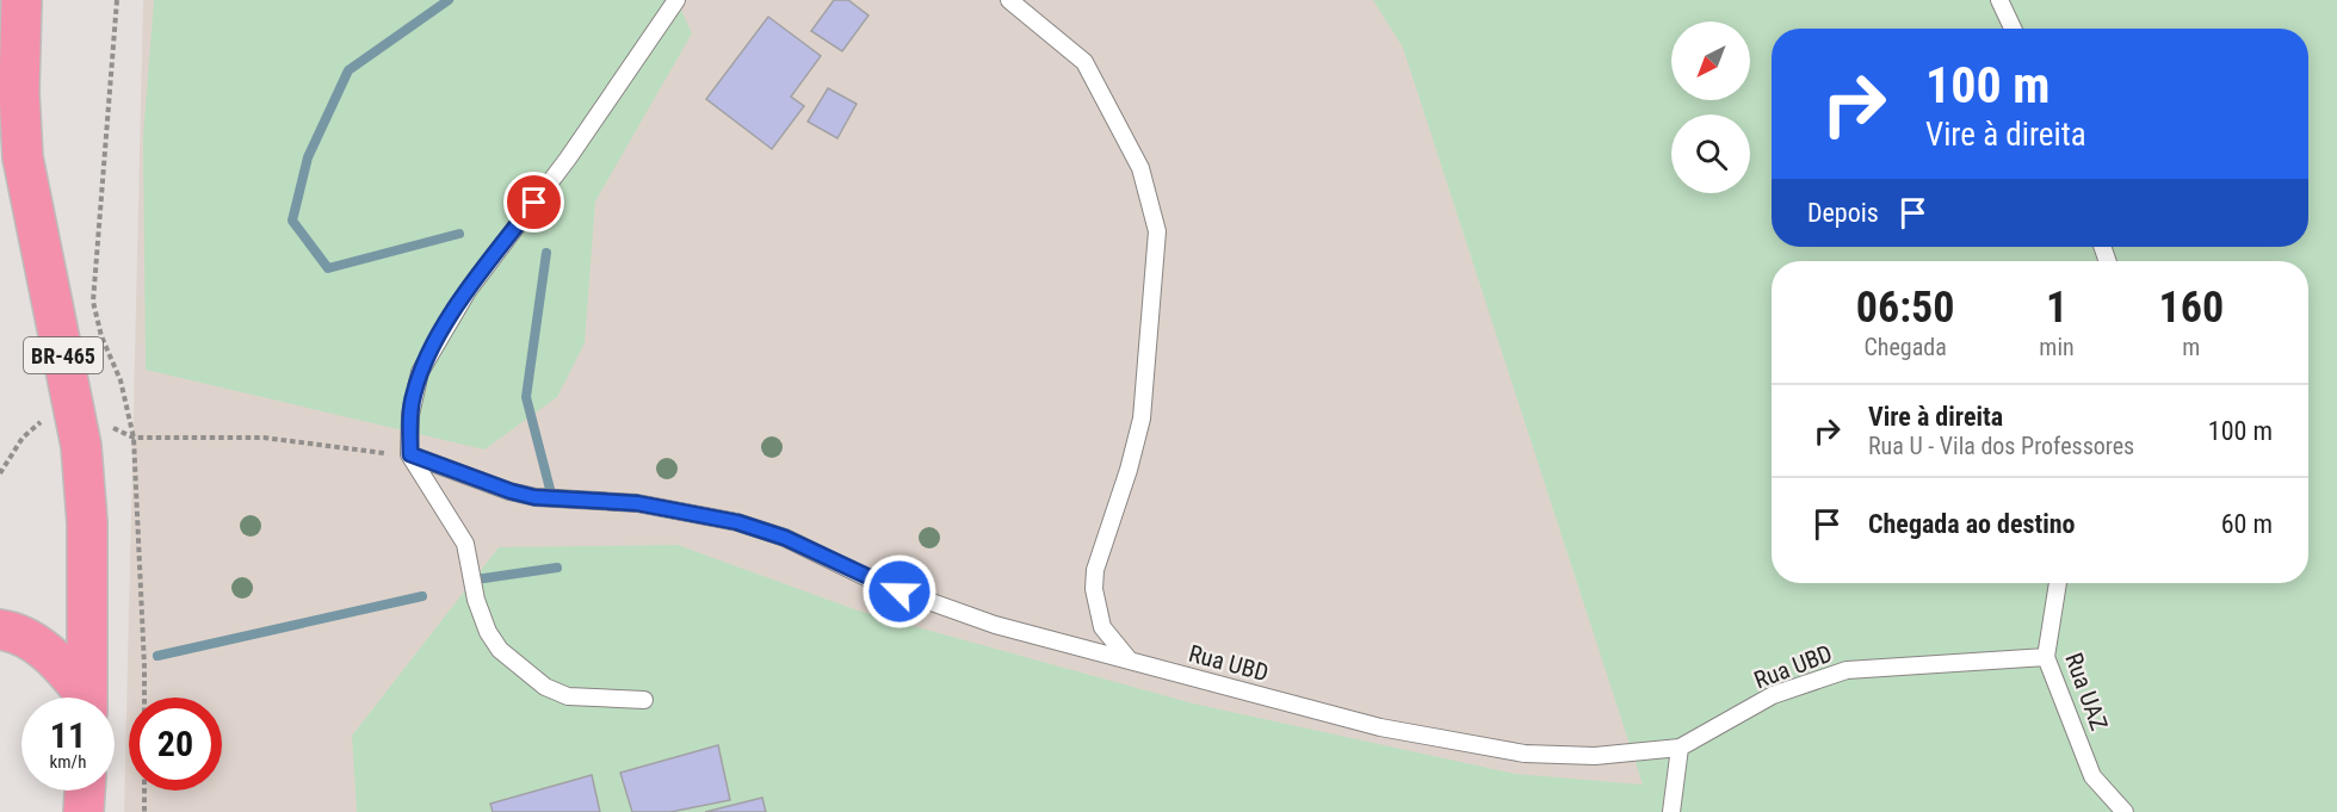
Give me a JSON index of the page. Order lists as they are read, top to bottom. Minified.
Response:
{"streets":{"highway":["BR-465"],"lane":["Rua UBD","Rua UAZ"]},"crossings":[["Rua UBD","Rua UAZ"]],"north":"bottom left","page":{"turn":["100 m","Vire à direita"],"then":"Depois","eta":["06:50","Chegada","1","min","160","m"],"list":[{"name":"Vire à direita","note":"Rua U - Vila dos Professores","value":"100 m"},{"name":"Chegada ao destino","value":"60 m"}],"speed":"11 km/h","limit":"20"}}
